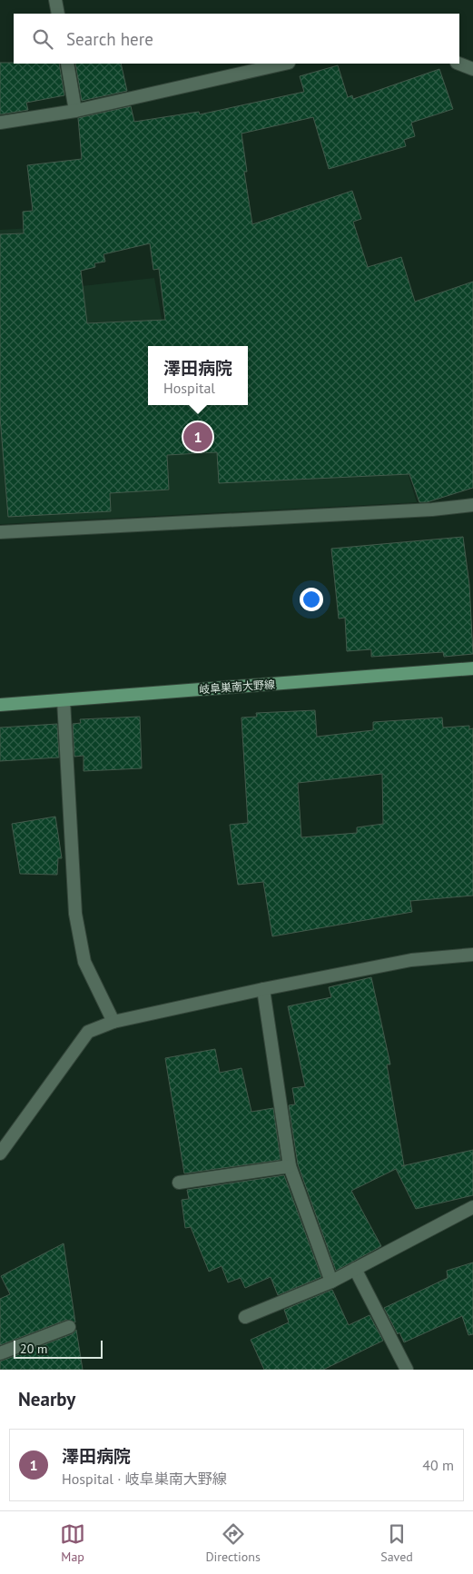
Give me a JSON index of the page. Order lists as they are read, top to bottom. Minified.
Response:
{"streets":{"main road":["岐阜巣南大野線"]},"scale_bar":"20 m","page":{"search":"Search here","popup":["澤田病院","Hospital"],"pins":"1","scale":"20 m","heading":"Nearby","list":[{"mark":"1","name":"澤田病院","note":"Hospital · 岐阜巣南大野線","value":"40 m"}],"nav":["Map","Directions","Saved"]}}
